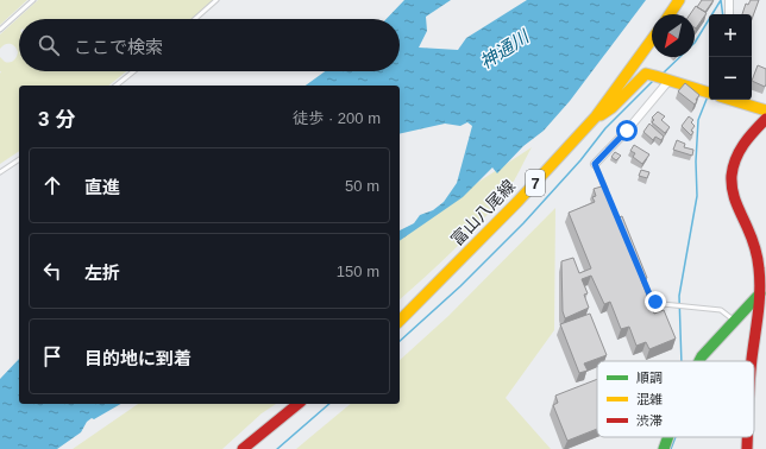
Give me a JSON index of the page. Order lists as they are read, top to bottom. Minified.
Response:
{"streets":{"main road":["7","富山八尾線"]},"water":["神通川"],"legend":["順調","混雑","渋滞"],"north":"bottom left","page":{"map_buttons":["+","−"],"search":"ここで検索","heading":["3 分","徒歩 · 200 m"],"list":[["直進","50 m"],["左折","150 m"],"目的地に到着"]}}
